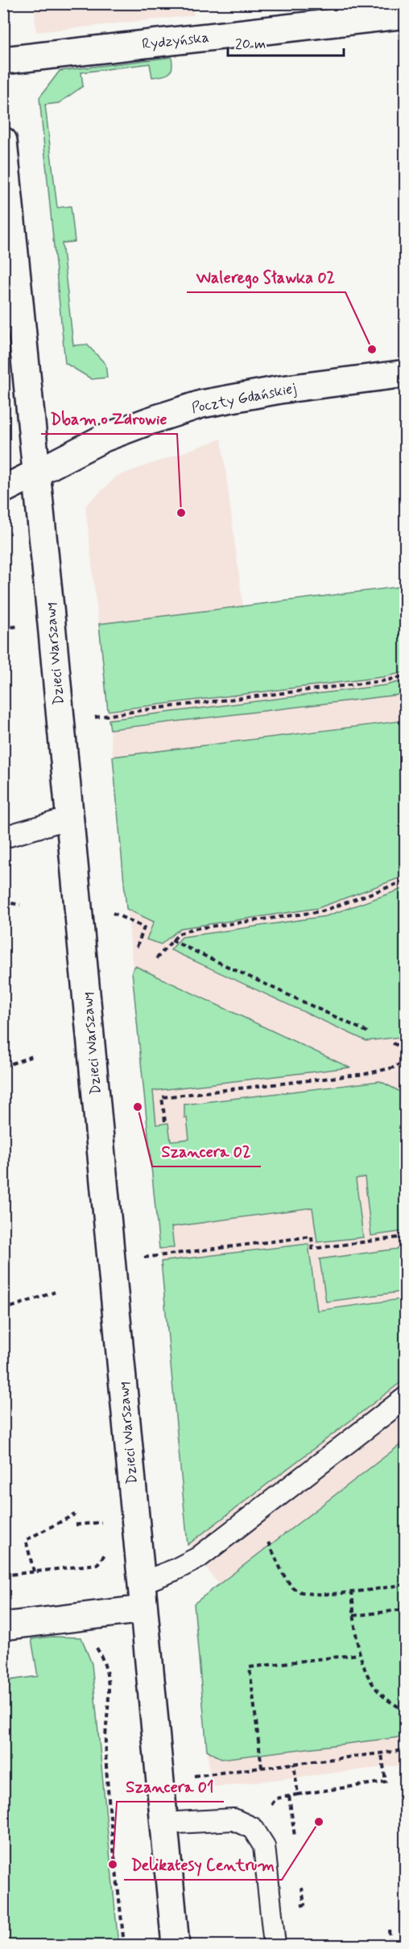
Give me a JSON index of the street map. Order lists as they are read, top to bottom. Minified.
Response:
{"streets":{"street":["Rydzyńska","Poczty Gdańskiej","Dzieci Warszawy"]},"crossings":[["Poczty Gdańskiej","Dzieci Warszawy"]],"places":["Walerego Sławka 02","Dbam o Zdrowie","Szancera 02","Delikatesy Centrum","Szancera 01"],"scale_bar":"20 m"}
